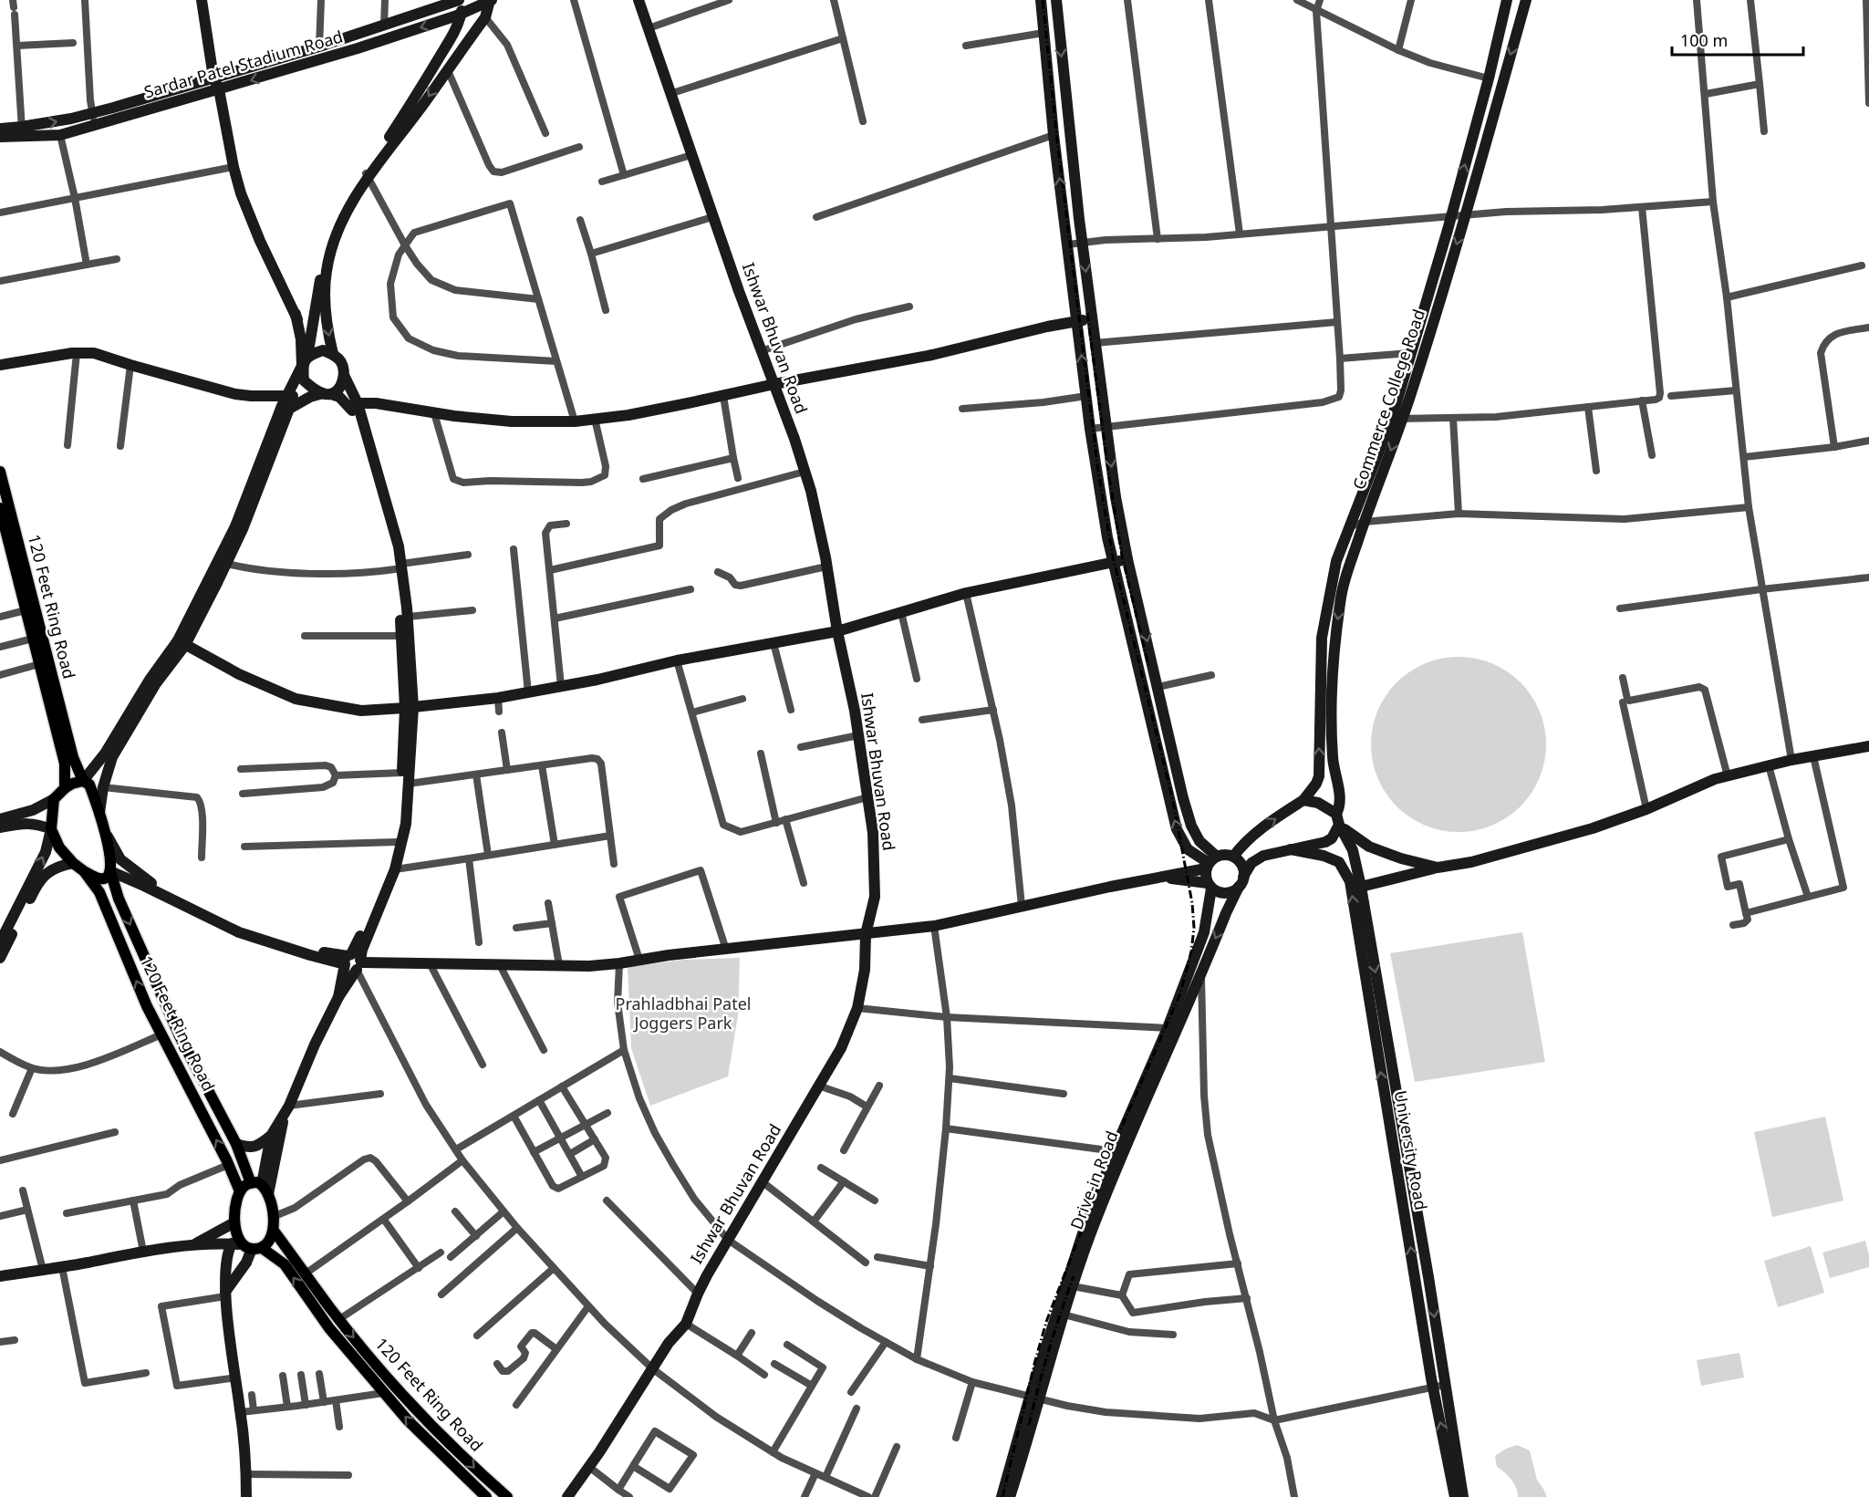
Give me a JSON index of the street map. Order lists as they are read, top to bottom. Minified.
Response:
{"streets":{"main road":["120 Feet Ring Road"],"street":["Sardar Patel Stadium Road","Ishwar Bhuvan Road","Commerce College Road","University Road","Drive-in Road"]},"crossings":[["Commerce College Road","University Road"],["Commerce College Road","Drive-in Road"],["University Road","Drive-in Road"]],"parks":["Prahladbhai Patel Joggers Park"],"scale_bar":"100 m"}
